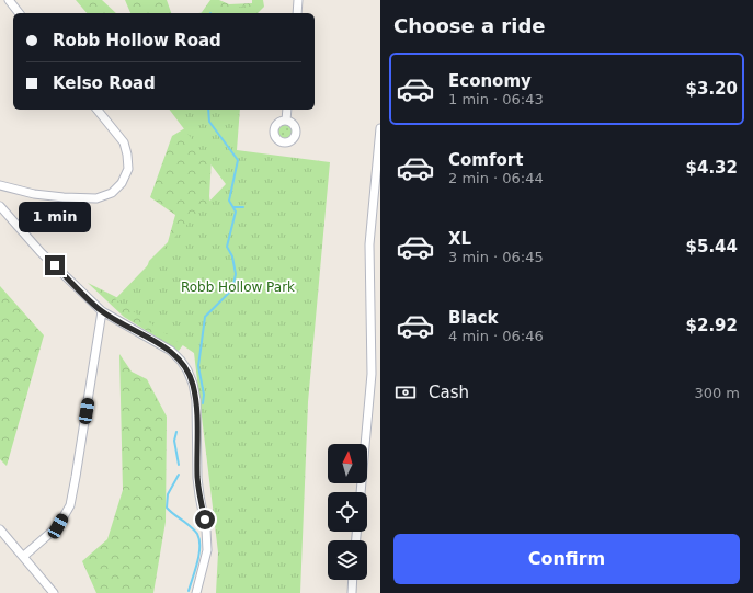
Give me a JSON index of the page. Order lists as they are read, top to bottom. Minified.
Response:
{"parks":["Robb Hollow Park"],"north":"top","page":{"heading":"Choose a ride","banner":["Robb Hollow Road","Kelso Road"],"list":[{"name":"Economy","note":"1 min · 06:43","value":"$3.20"},{"name":"Comfort","note":"2 min · 06:44","value":"$4.32"},{"name":"XL","note":"3 min · 06:45","value":"$5.44"},{"name":"Black","note":"4 min · 06:46","value":"$2.92"}],"bubble":"1 min","pay":["Cash","300 m"],"buttons":"Confirm"}}
